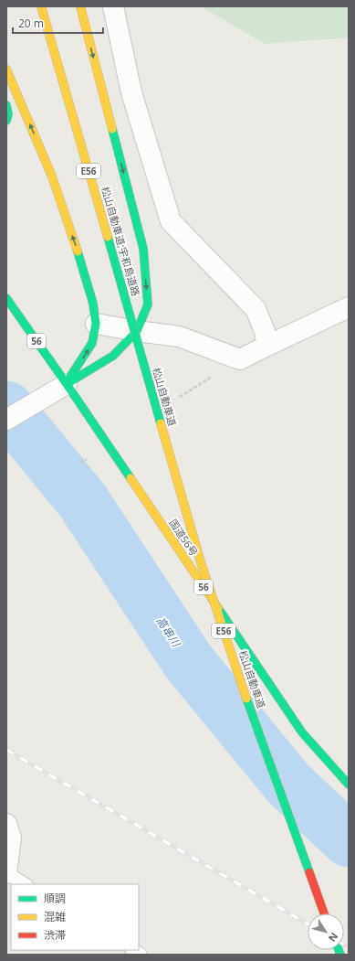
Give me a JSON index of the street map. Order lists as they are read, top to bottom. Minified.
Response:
{"streets":{"highway":["E56","松山自動車道;宇和島道路","56","松山自動車道","国道56号"]},"crossings":[["松山自動車道;宇和島道路","松山自動車道"]],"water":["高串川"],"legend":["順調","混雑","渋滞"],"scale_bar":"20 m","north":"bottom right"}
